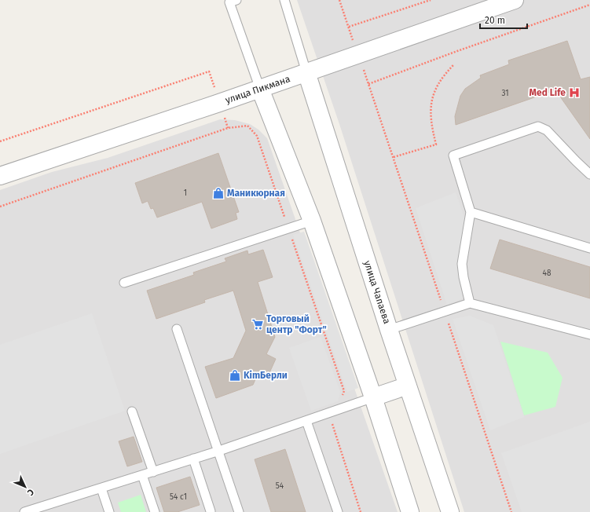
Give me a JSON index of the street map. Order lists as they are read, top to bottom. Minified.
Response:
{"streets":{"street":["улица Пикмана","улица Чапаева"]},"crossings":[["улица Пикмана","улица Чапаева"]],"places":{"hospital":["Med Life"],"shop":["Маникюрная","KimБерли"],"supermarket":["Торговый центр \"Форт\""]},"house_numbers":["31","1","48","54","54 с1"],"scale_bar":"20 m","north":"bottom right"}
